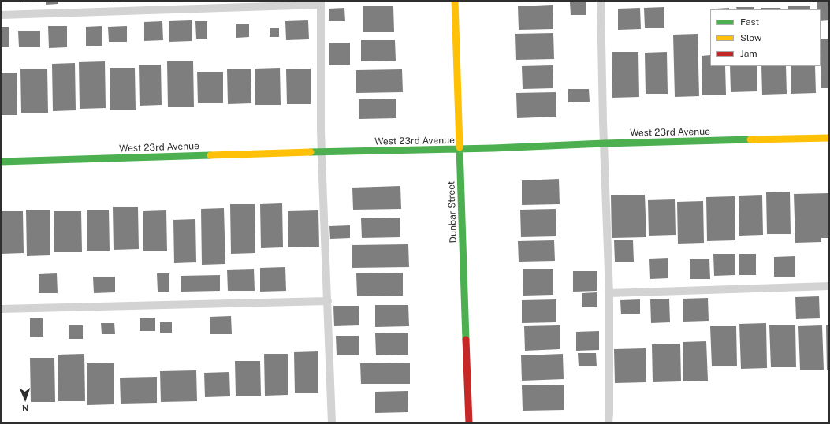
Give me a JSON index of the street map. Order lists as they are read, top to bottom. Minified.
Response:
{"streets":{"street":["West 23rd Avenue","Dunbar Street"]},"crossings":[["West 23rd Avenue","Dunbar Street"]],"legend":["Fast","Slow","Jam"],"north":"bottom"}
